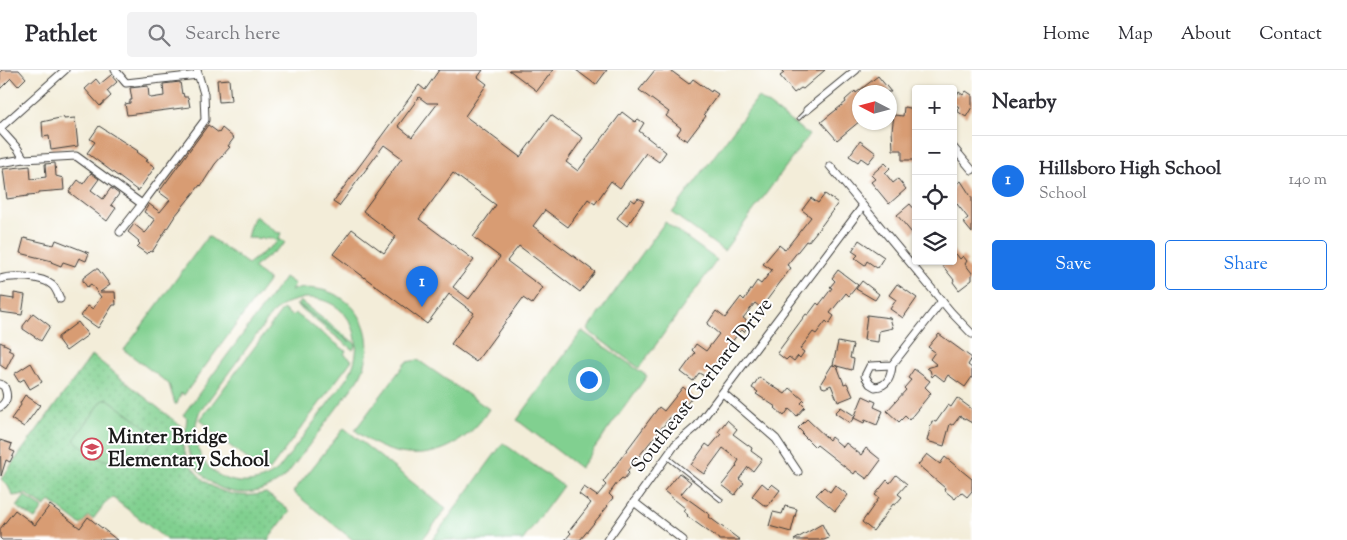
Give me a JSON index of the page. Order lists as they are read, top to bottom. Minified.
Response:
{"streets":{"street":["Southeast Gerhard Drive"]},"places":{"school or university":["Minter Bridge Elementary School"]},"north":"left","page":{"header":"Pathlet","search":"Search here","nav":["Home","Map","About","Contact"],"heading":"Nearby","map_buttons":["+","−"],"list":[{"mark":"1","name":"Hillsboro High School","note":"School","value":"140 m"}],"buttons":["Save","Share"],"pins":"1"}}
